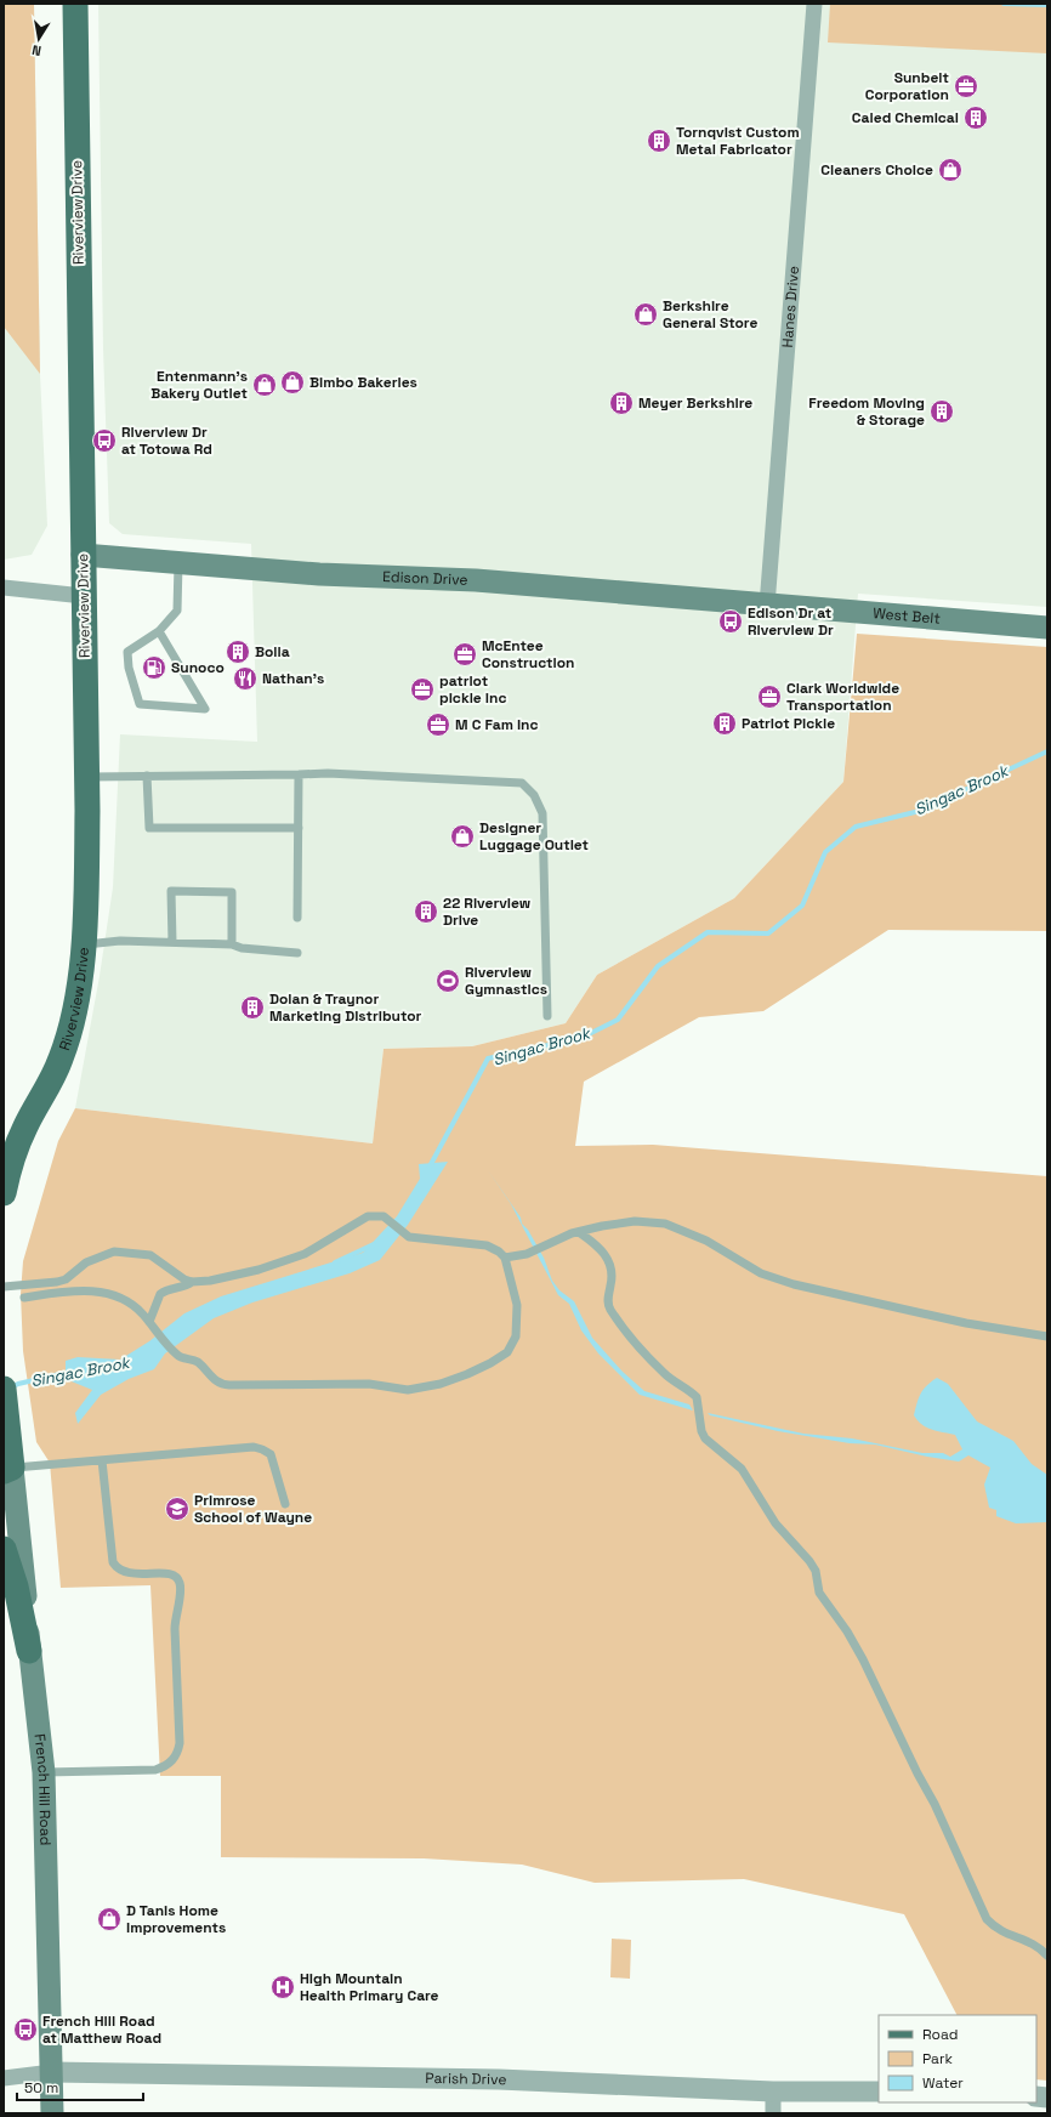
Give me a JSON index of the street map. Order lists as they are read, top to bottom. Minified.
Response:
{"streets":{"main road":["Riverview Drive","Edison Drive","West Belt","French Hill Road"],"street":["Hanes Drive","Parish Drive"]},"crossings":[["Riverview Drive","Edison Drive"],["Hanes Drive","Edison Drive"],["Hanes Drive","West Belt"],["Edison Drive","West Belt"],["French Hill Road","Parish Drive"]],"water":["Singac Brook"],"places":{"office":["Sunbelt Corporation","McEntee Construction","patriot pickle inc","Clark Worldwide Transportation","M C Fam Inc"],"building":["Caled Chemical","Tornqvist Custom Metal Fabricator","Meyer Berkshire","Freedom Moving & Storage","Bolla","Patriot Pickle","22 Riverview Drive","Dolan & Traynor Marketing Distributor"],"shop":["Cleaners Choice","Berkshire General Store","Bimbo Bakeries","Entenmann's Bakery Outlet","Designer Luggage Outlet","D Tanis Home Improvements"],"bus stop":["Riverview Dr at Totowa Rd","Edison Dr at Riverview Dr","French Hill Road at Matthew Road"],"fuel station":["Sunoco"],"restaurant":["Nathan's"],"sports":["Riverview Gymnastics"],"school or university":["Primrose School of Wayne"],"hospital":["High Mountain Health Primary Care"]},"legend":["Road","Park","Water"],"scale_bar":"50 m","north":"bottom"}
